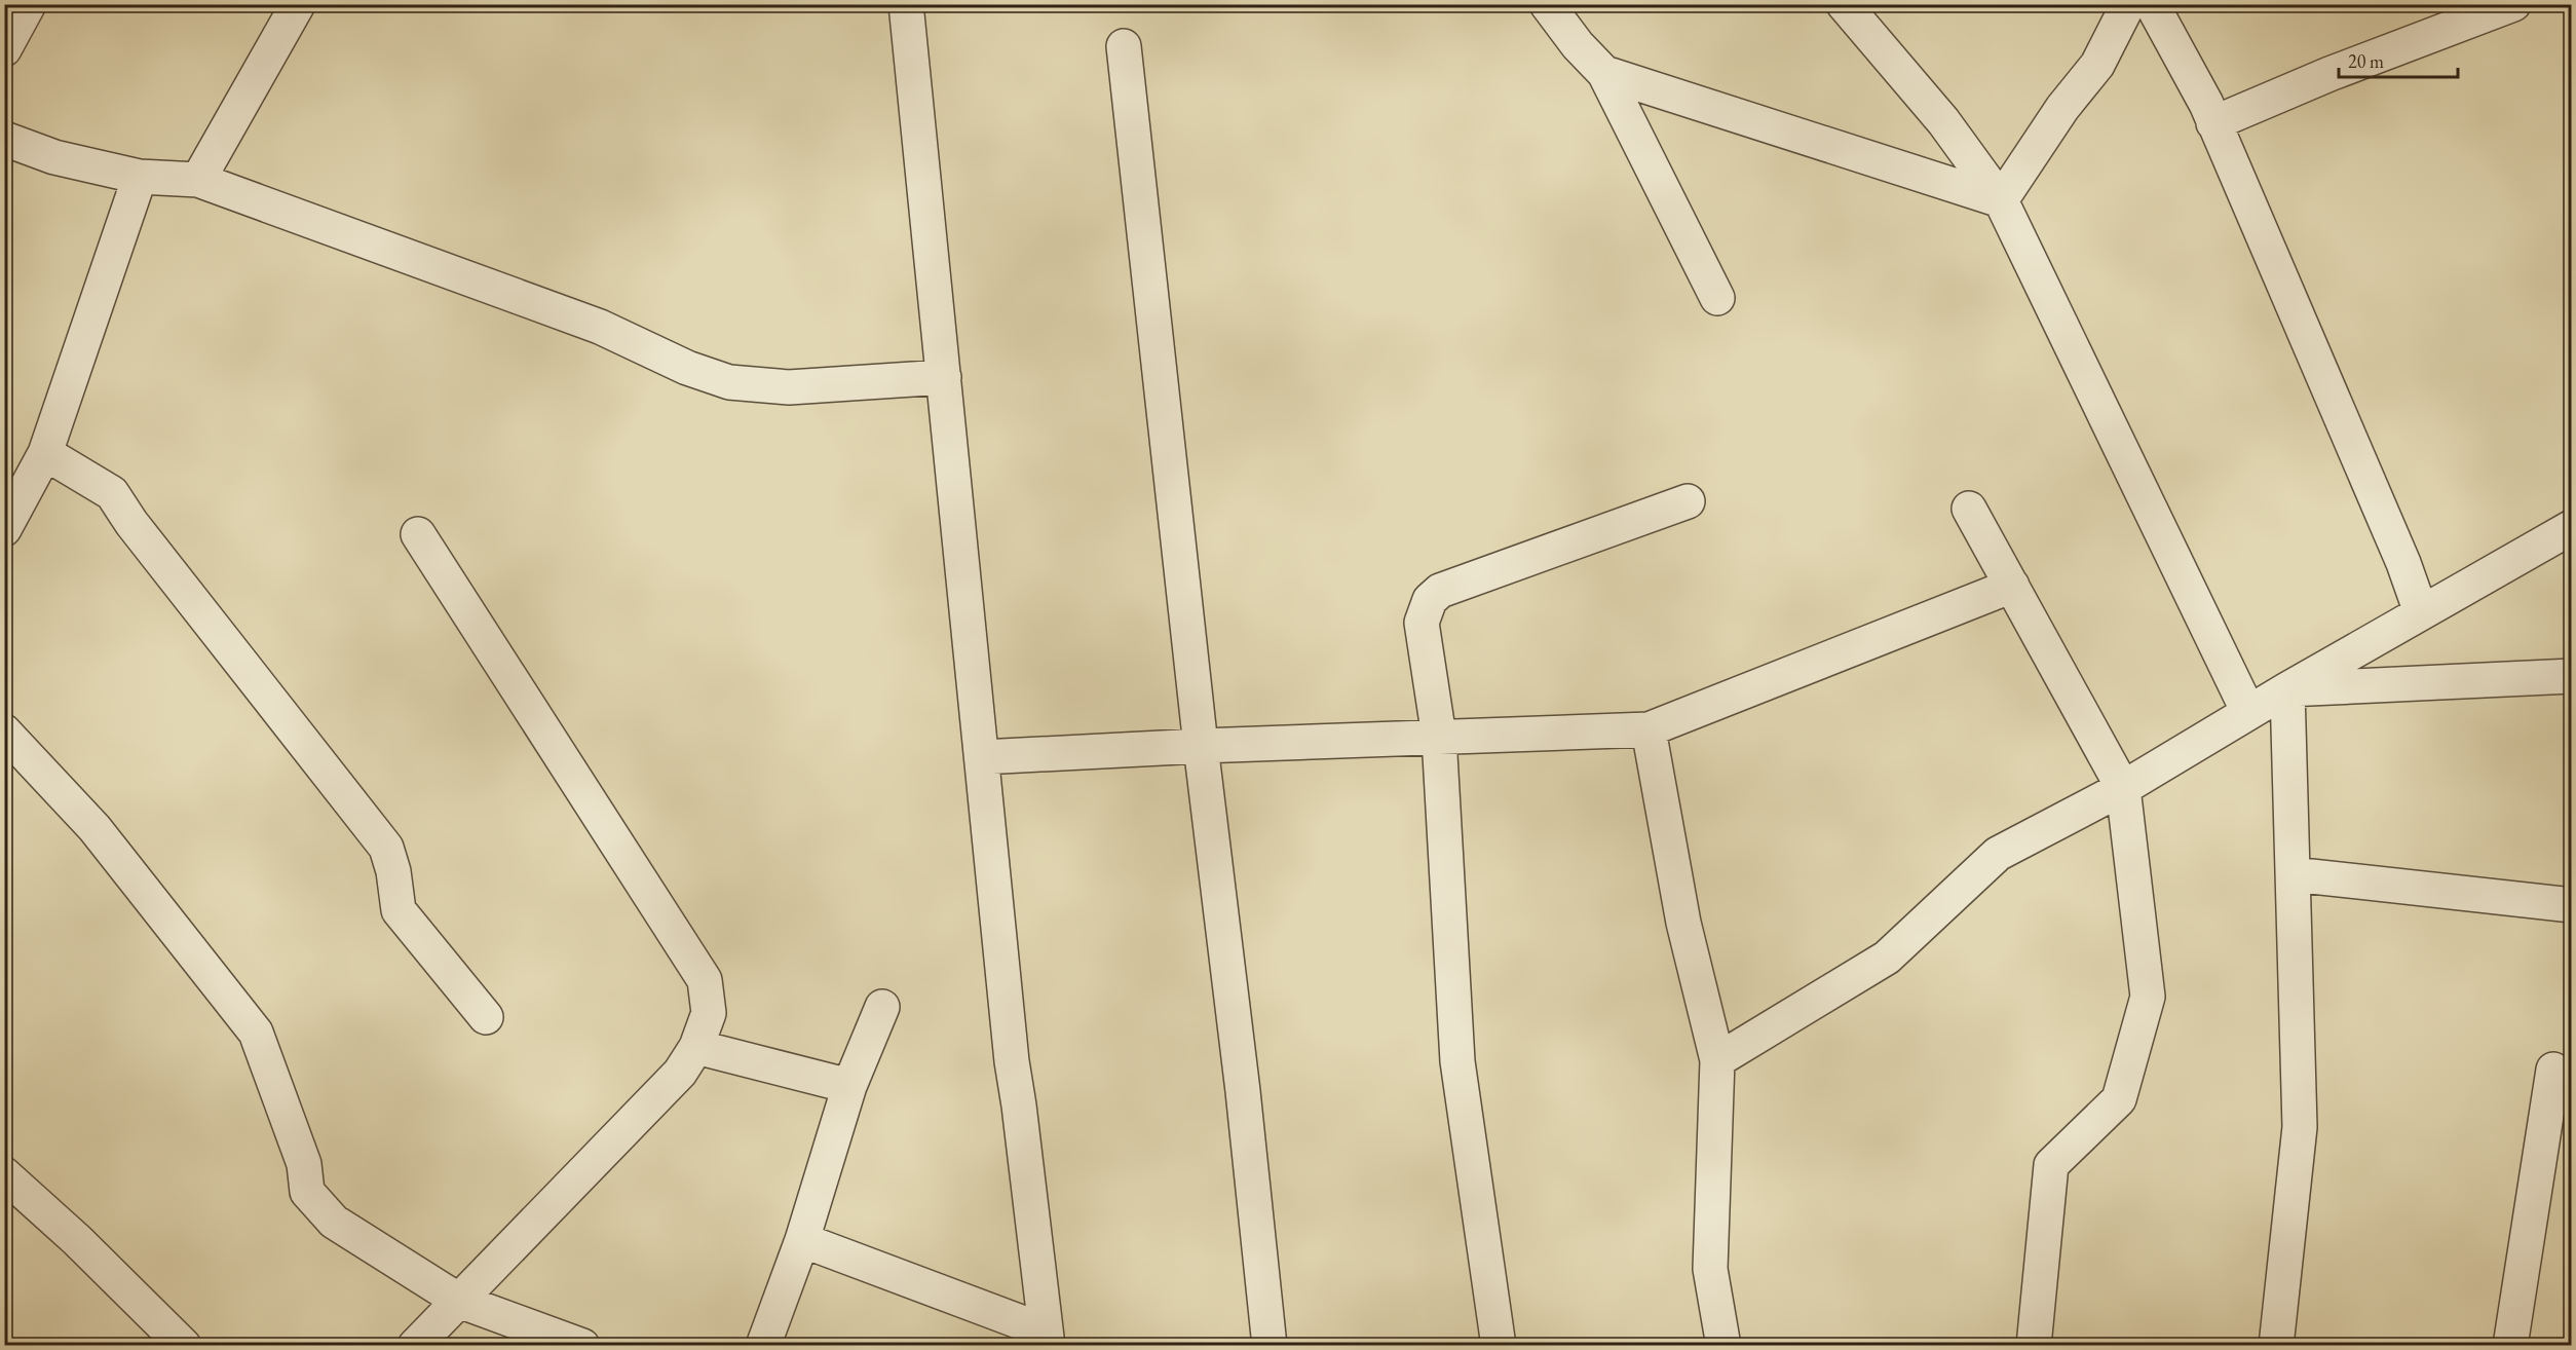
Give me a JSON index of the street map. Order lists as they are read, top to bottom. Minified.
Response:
{"scale_bar":"20 m"}
